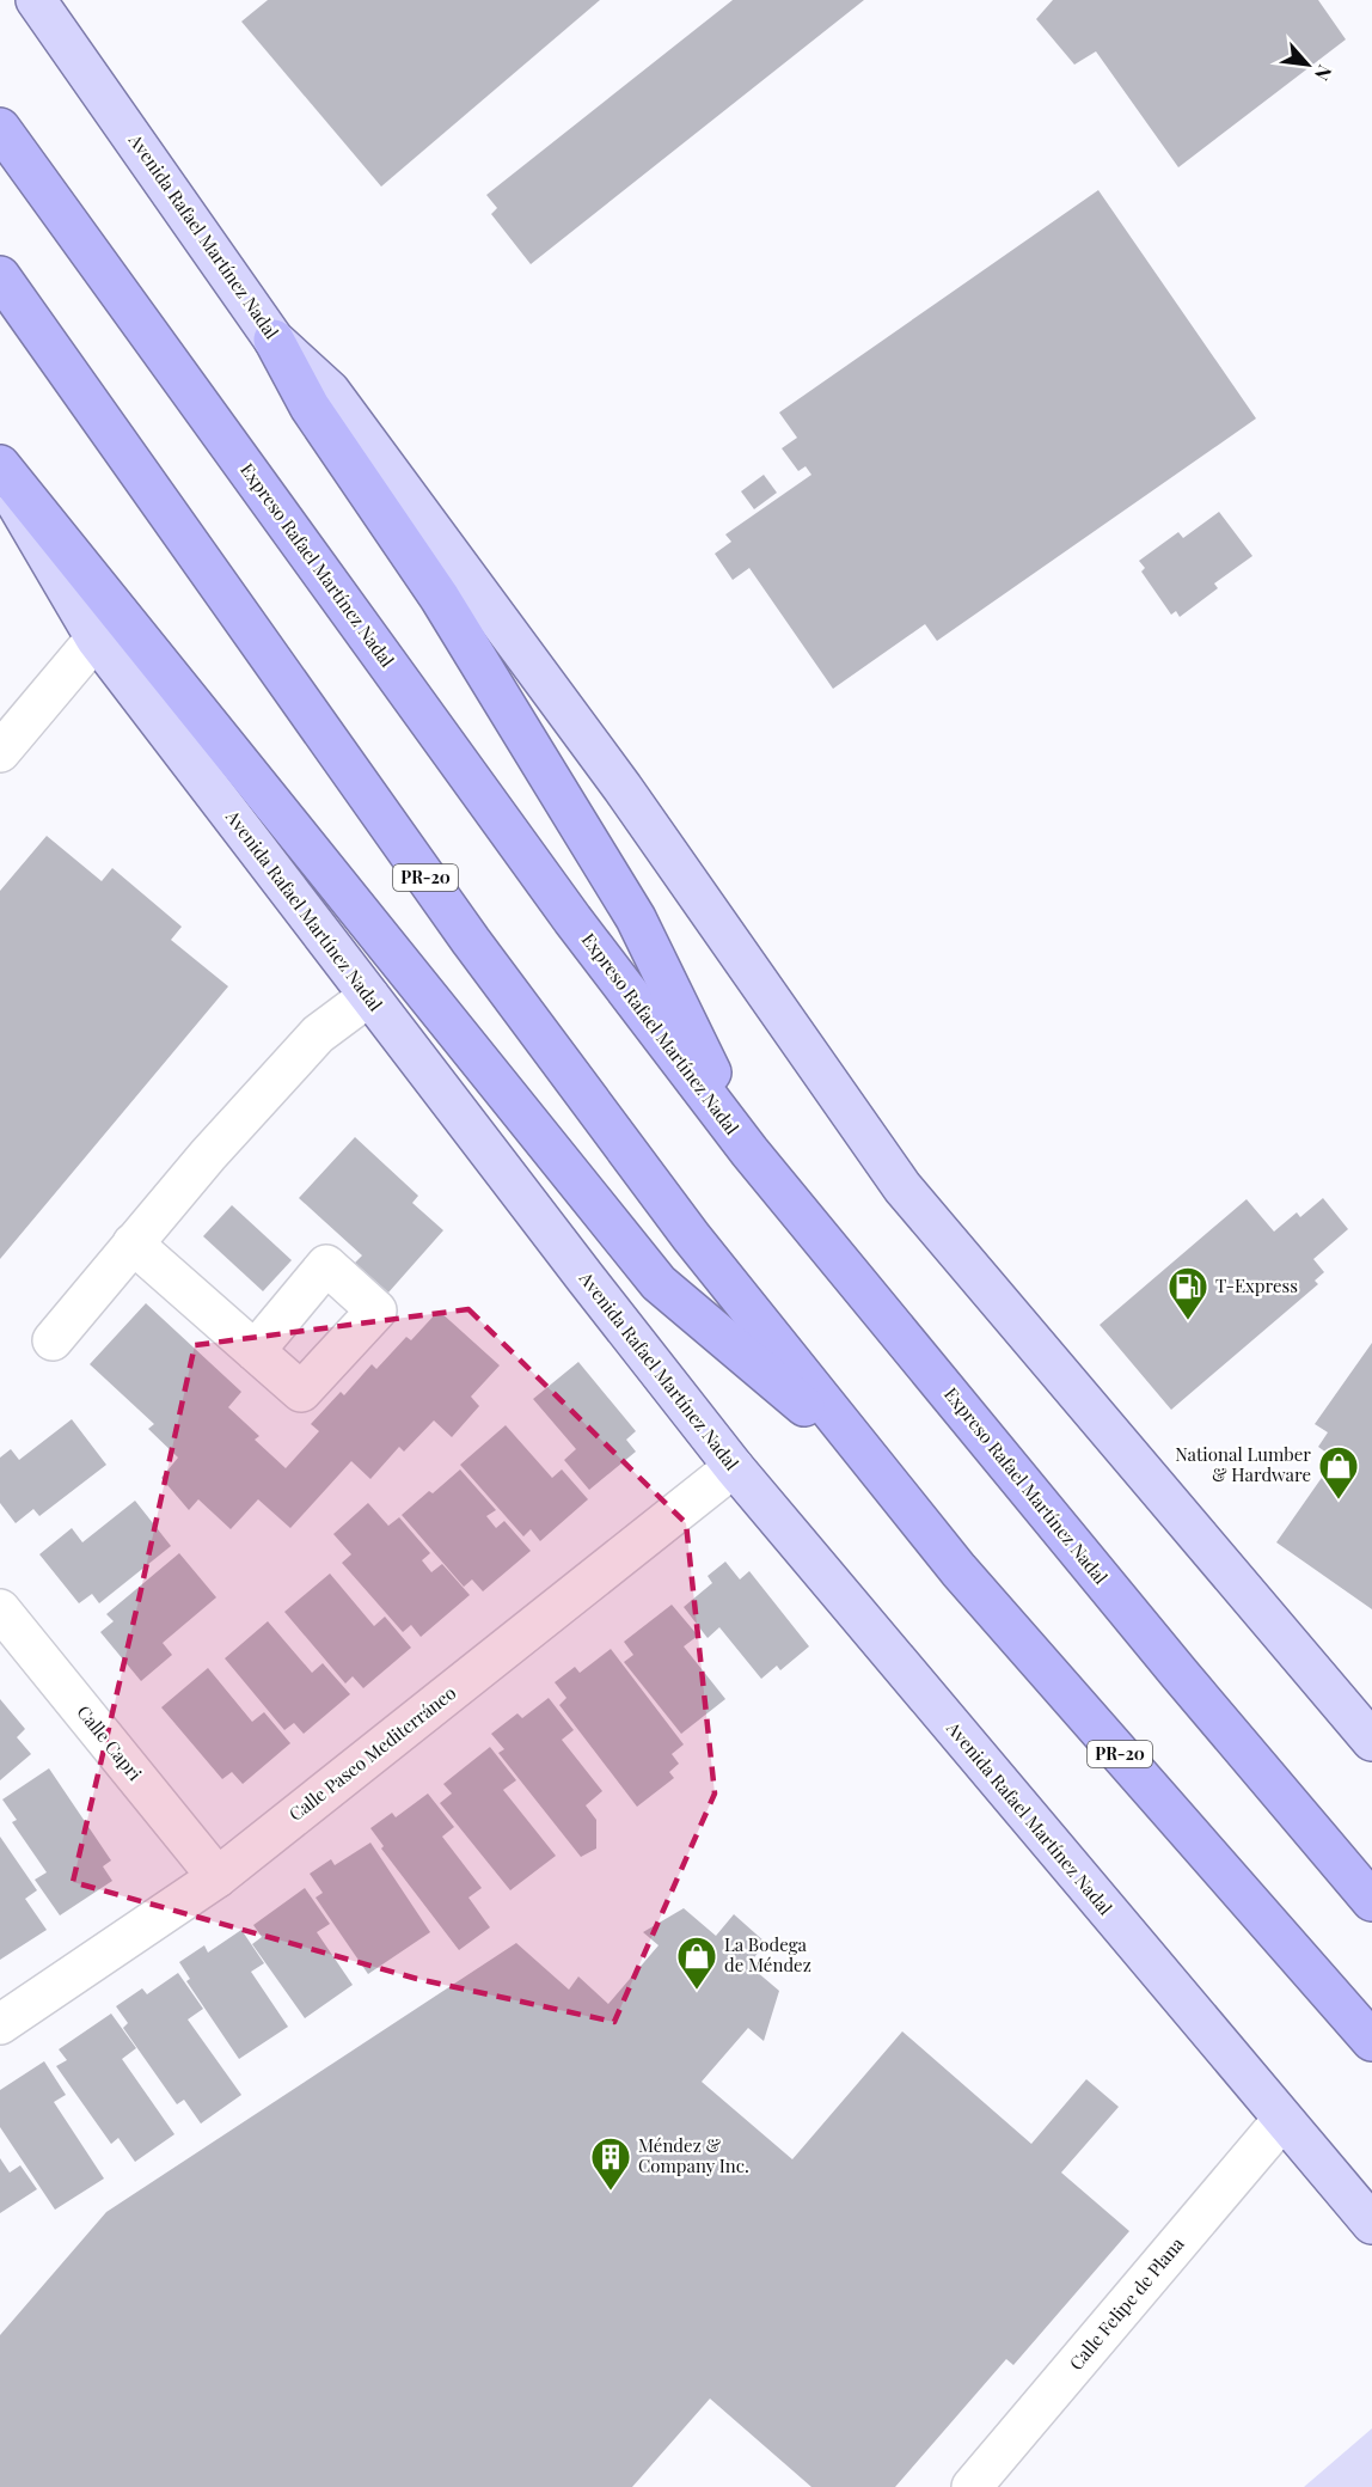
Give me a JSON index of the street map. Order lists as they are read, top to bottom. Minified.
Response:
{"streets":{"highway":["Expreso Rafael Martínez Nadal","PR-20"],"main road":["Avenida Rafael Martínez Nadal"],"street":["Calle Capri","Calle Paseo Mediterráneo","Calle Felipe de Plana"]},"crossings":[["Avenida Rafael Martínez Nadal","Calle Paseo Mediterráneo"],["Avenida Rafael Martínez Nadal","Calle Felipe de Plana"],["Calle Capri","Calle Paseo Mediterráneo"]],"places":{"fuel station":["T-Express"],"shop":["National Lumber & Hardware","La Bodega de Méndez"],"building":["Méndez & Company Inc."]},"north":"bottom right"}
